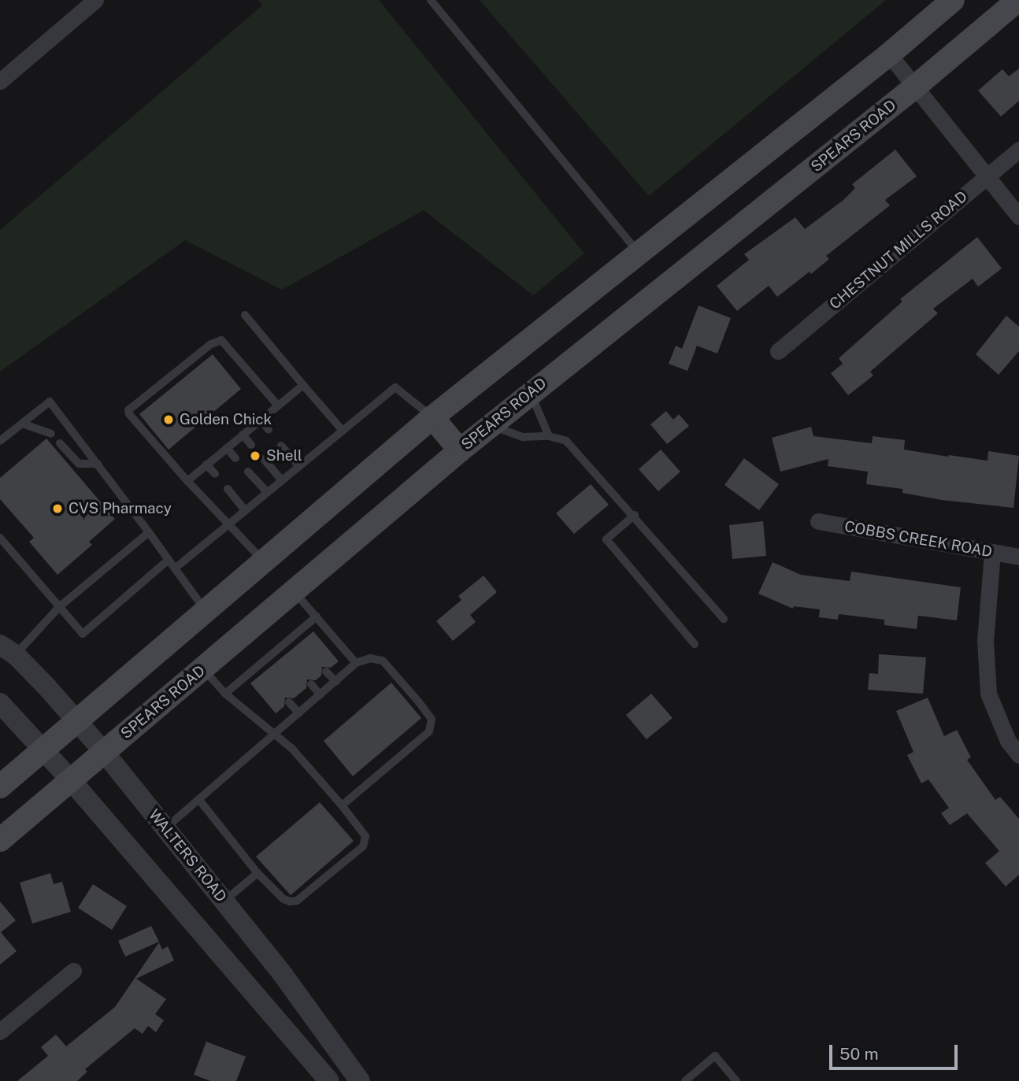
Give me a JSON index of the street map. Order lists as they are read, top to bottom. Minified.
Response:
{"streets":{"main road":["SPEARS ROAD"],"street":["CHESTNUT MILLS ROAD","COBBS CREEK ROAD","WALTERS ROAD"]},"crossings":[["SPEARS ROAD","WALTERS ROAD"]],"places":["Golden Chick","Shell","CVS Pharmacy"],"scale_bar":"50 m"}
